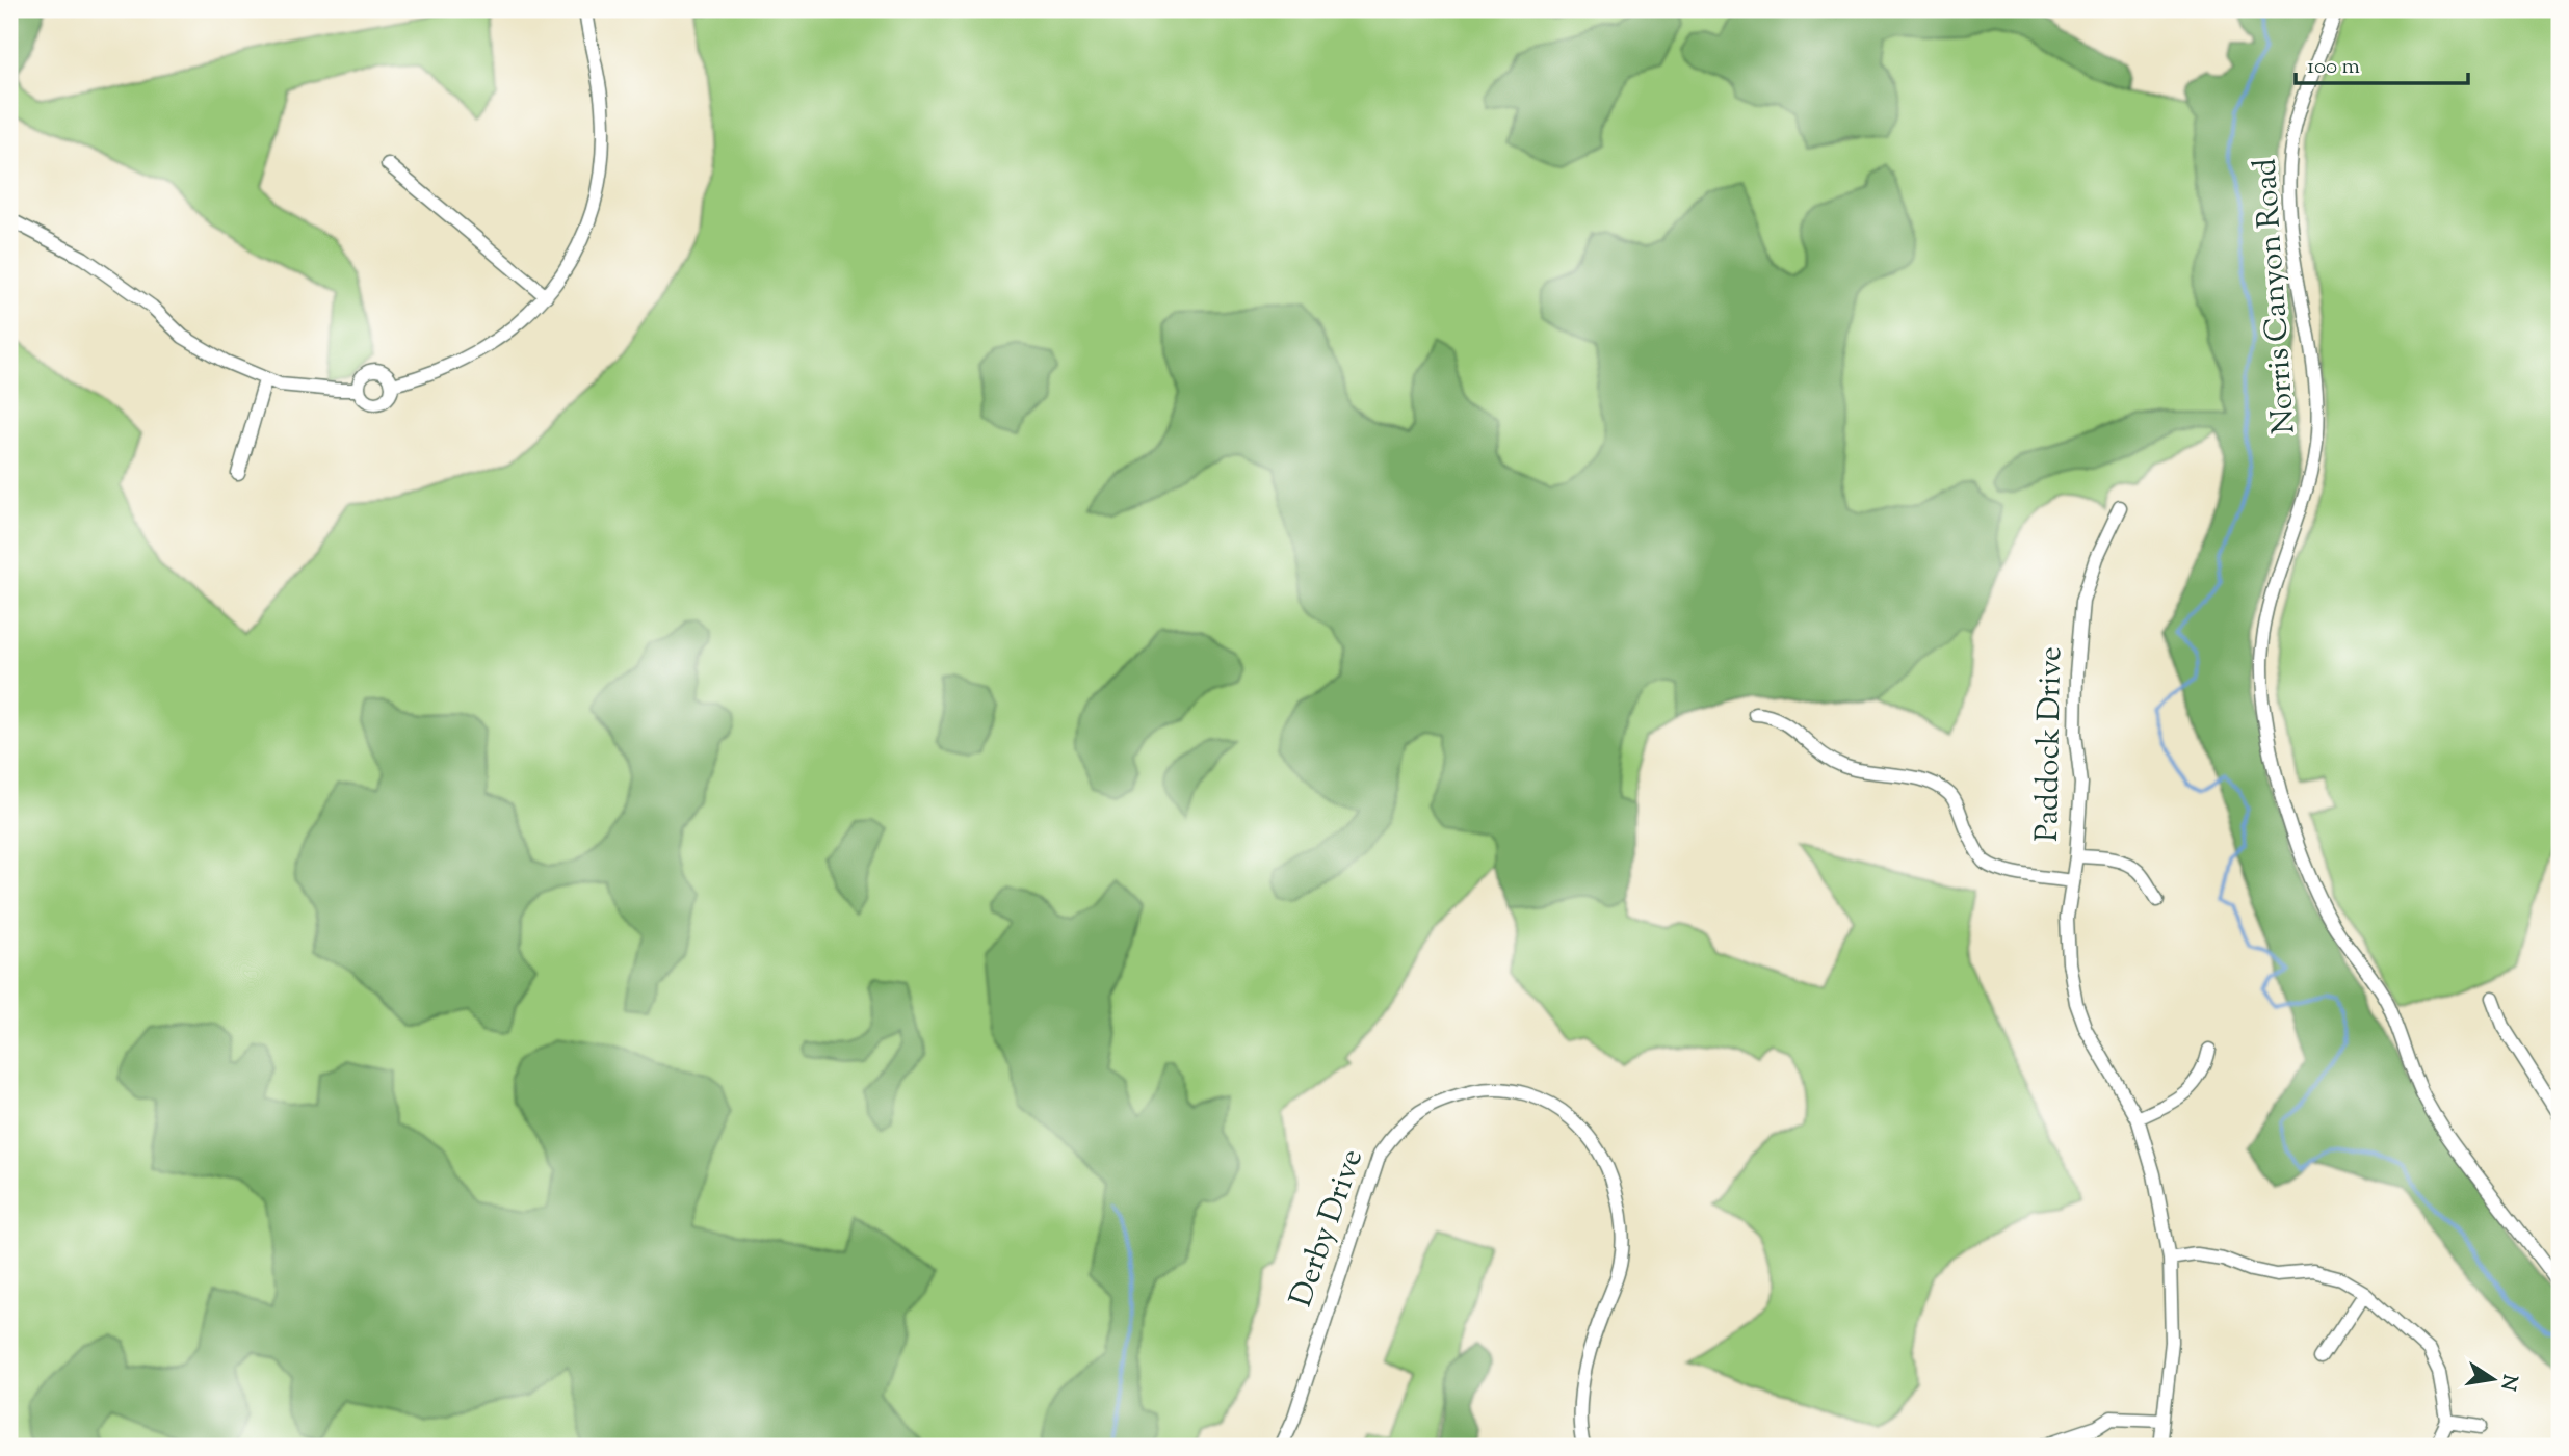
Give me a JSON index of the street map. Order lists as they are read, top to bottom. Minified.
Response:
{"streets":{"street":["Norris Canyon Road","Paddock Drive","Derby Drive"]},"scale_bar":"100 m","north":"right"}
